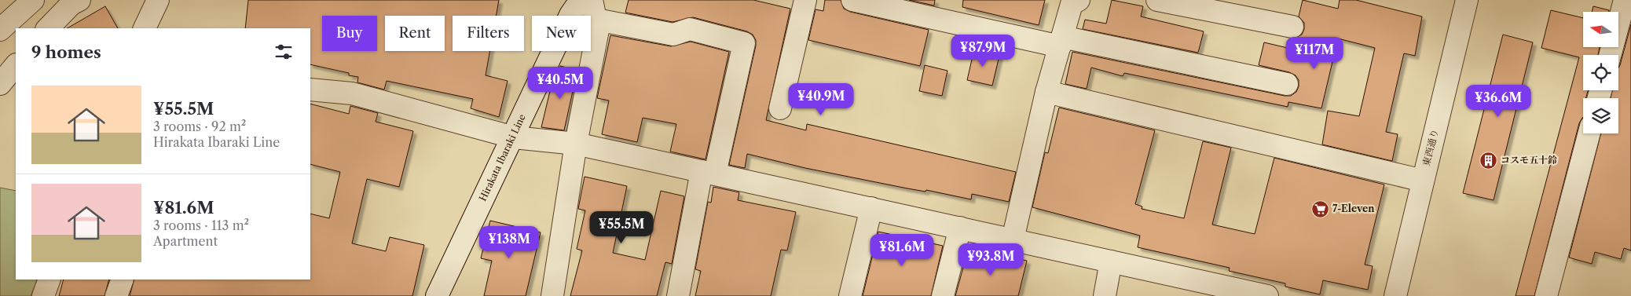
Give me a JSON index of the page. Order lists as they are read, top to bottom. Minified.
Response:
{"streets":{"street":["東西通り","Hirakata Ibaraki Line"]},"places":{"building":["コスモ五十鈴"],"supermarket":["7-Eleven"]},"north":"left","page":{"chip":["Buy","Rent","Filters","New"],"heading":"9 homes","price":["¥87.9M","¥117M","¥40.5M","¥40.9M","¥36.6M","¥55.5M","¥138M","¥81.6M","¥93.8M"],"list":[{"name":"¥55.5M","note":"3 rooms · 92 m² · Hirakata Ibaraki Line"},{"name":"¥81.6M","note":"3 rooms · 113 m² · Apartment"}]}}
